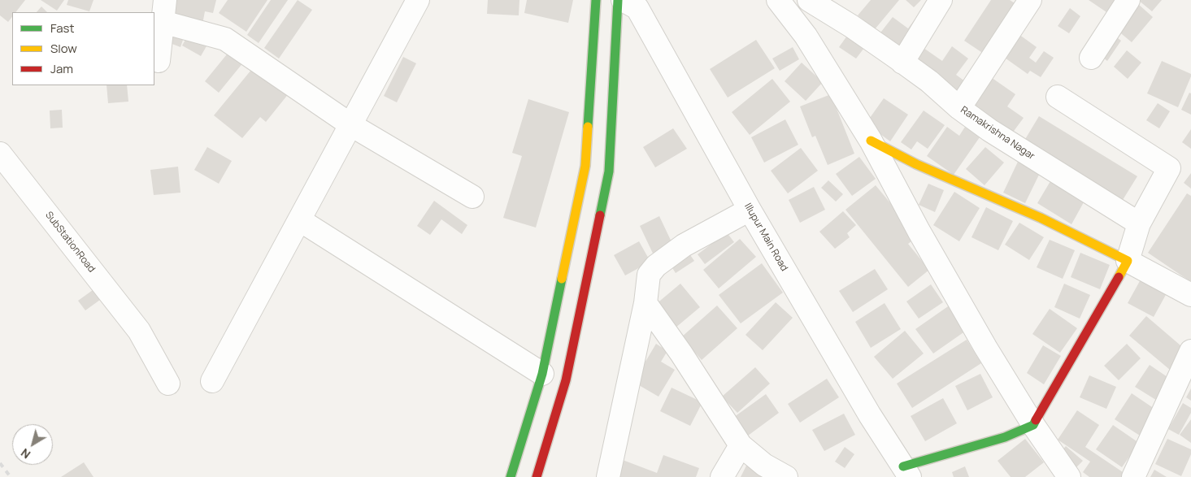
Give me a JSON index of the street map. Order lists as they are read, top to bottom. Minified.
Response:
{"streets":{"street":["Ramakrishna Nagar","Illupur Main Road","SubStationRoad"]},"legend":["Fast","Slow","Jam"],"north":"bottom left"}
